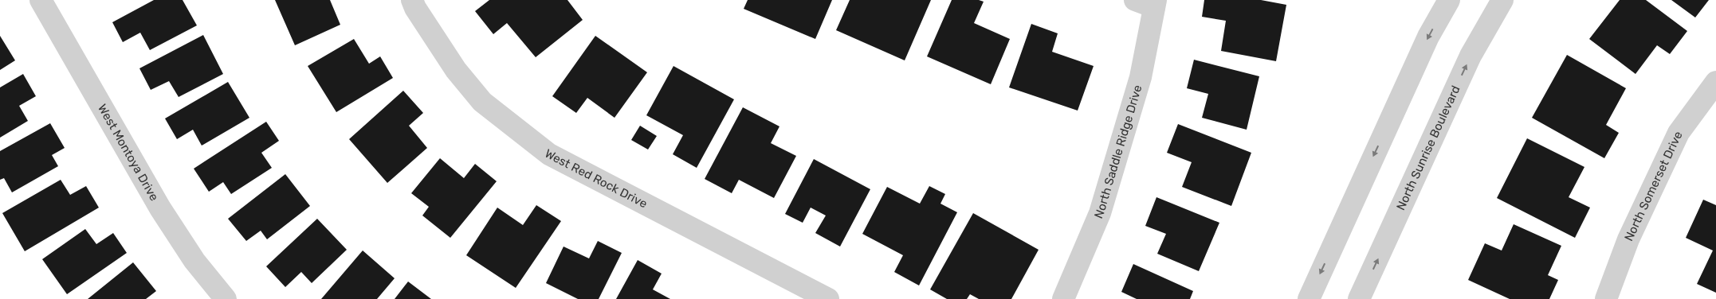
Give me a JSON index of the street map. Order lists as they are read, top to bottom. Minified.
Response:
{"streets":{"street":["North Sunrise Boulevard","North Saddle Ridge Drive","West Montoya Drive","West Red Rock Drive","North Somerset Drive"]}}
